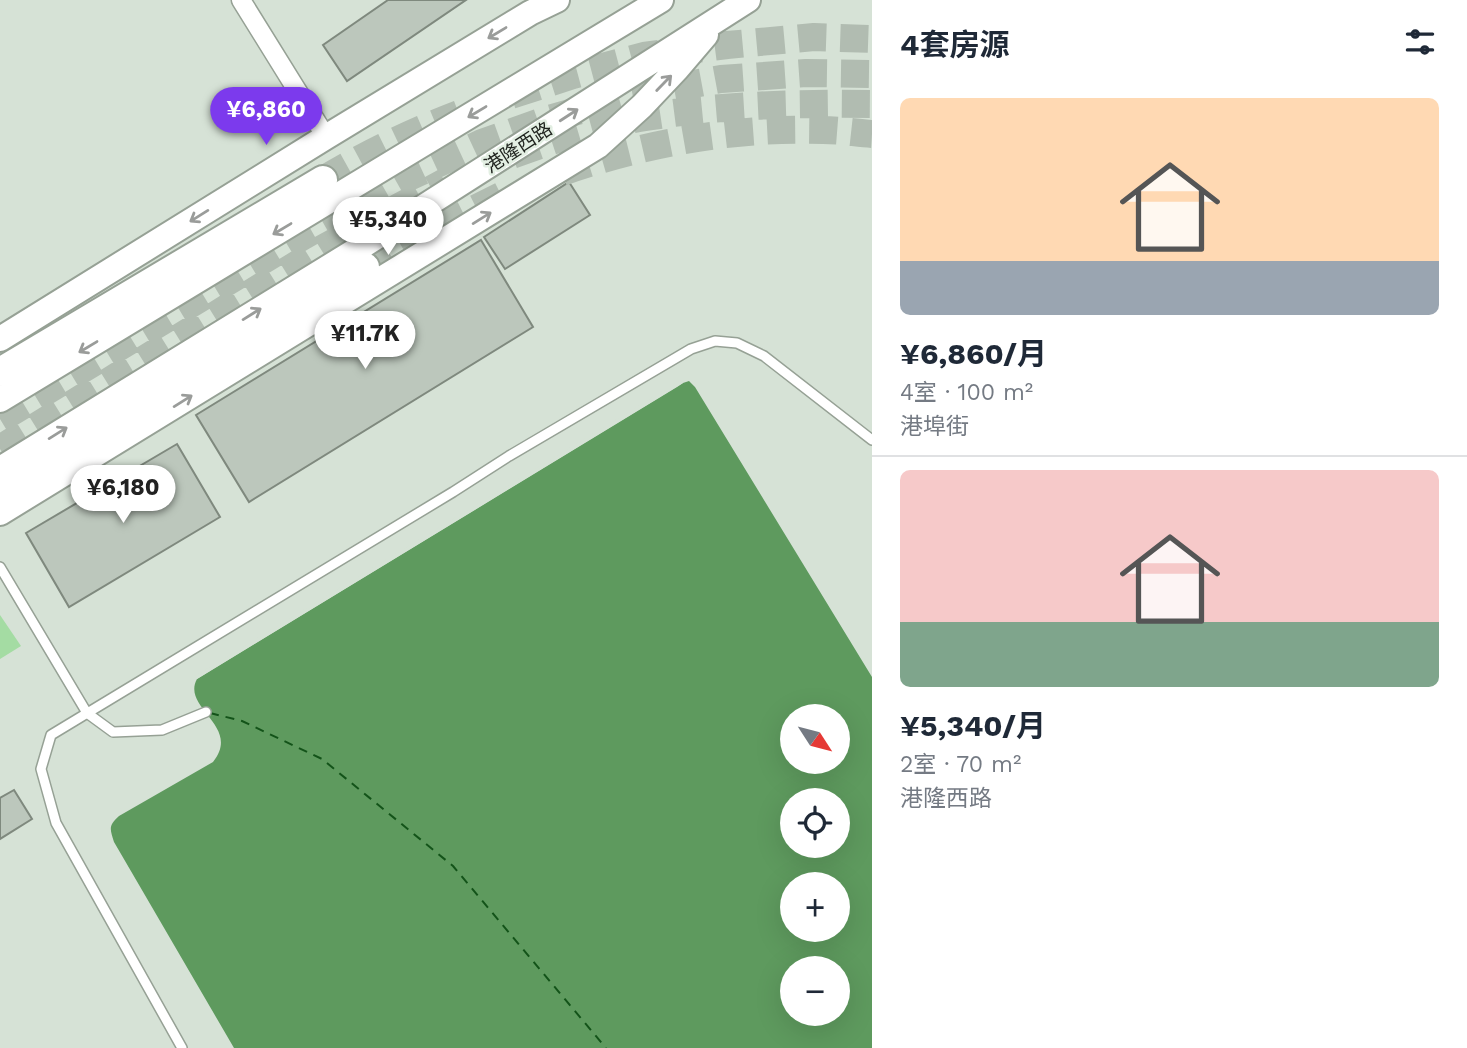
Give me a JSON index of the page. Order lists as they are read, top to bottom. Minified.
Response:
{"streets":{"main road":["港隆西路"]},"north":"bottom right","page":{"heading":"4套房源","list":[{"name":"¥6,860/月","note":"4室 · 100 m² · 港埠街"},{"name":"¥5,340/月","note":"2室 · 70 m² · 港隆西路"}],"price":["¥6,860","¥5,340","¥11.7K","¥6,180"],"map_buttons":["+","−"]}}
